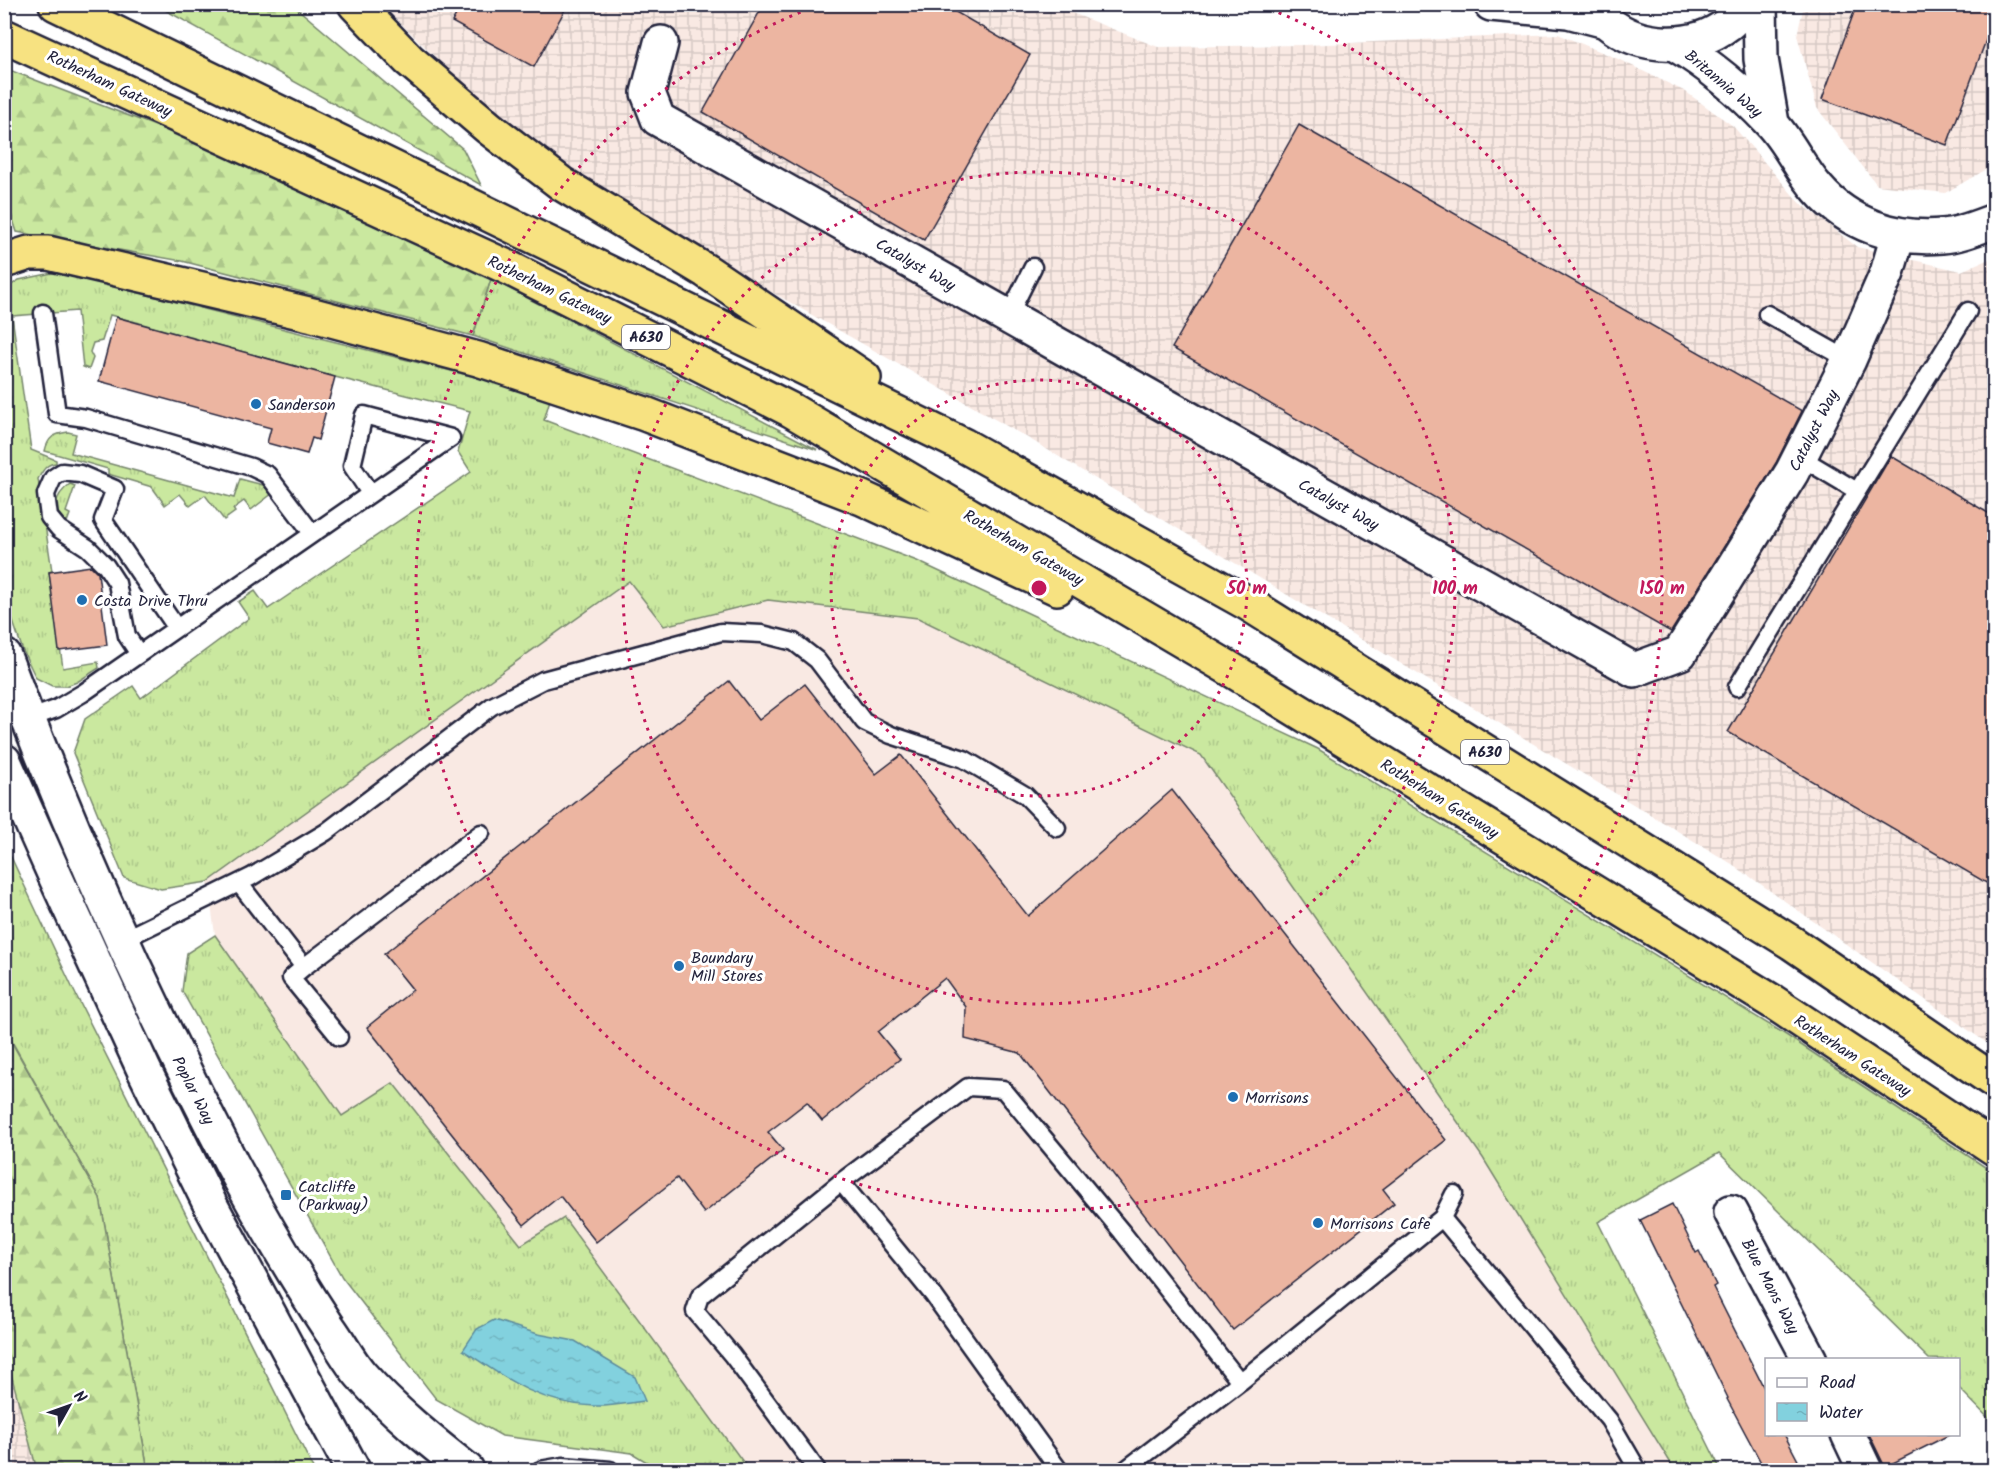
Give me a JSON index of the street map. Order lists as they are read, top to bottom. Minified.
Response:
{"streets":{"highway":["Rotherham Gateway","A630"],"street":["Britannia Way","Catalyst Way","Poplar Way","Blue Mans Way"]},"crossings":[["Rotherham Gateway","A630"],["Britannia Way","Catalyst Way"]],"places":{"other":["Sanderson","Costa Drive Thru","Boundary Mill Stores","Morrisons","Morrisons Cafe"],"transit":["Catcliffe (Parkway)"]},"legend":["Road","Water"],"north":"top right","rings":["50 m","100 m","150 m"]}
